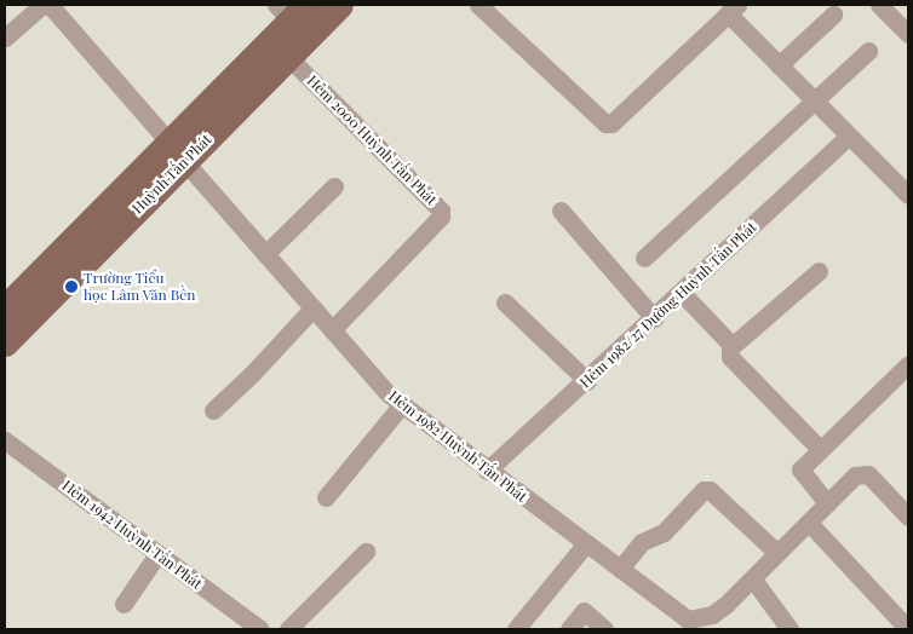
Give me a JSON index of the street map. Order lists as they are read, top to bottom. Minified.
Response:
{"streets":{"main road":["Huỳnh Tấn Phát"],"street":["Hẻm 2000 Huỳnh Tấn Phát","Hẻm 1982/27 Đường Huỳnh Tấn Phát","Hẻm 1982 Huỳnh Tấn Phát","Hẻm 1942 Huỳnh Tấn Phát"]},"crossings":[["Hẻm 2000 Huỳnh Tấn Phát","Huỳnh Tấn Phát"],["Hẻm 2000 Huỳnh Tấn Phát","Hẻm 1982 Huỳnh Tấn Phát"],["Huỳnh Tấn Phát","Hẻm 1982 Huỳnh Tấn Phát"],["Hẻm 1982/27 Đường Huỳnh Tấn Phát","Hẻm 1982 Huỳnh Tấn Phát"]],"places":["Trường Tiểu học Lâm Văn Bền"]}
